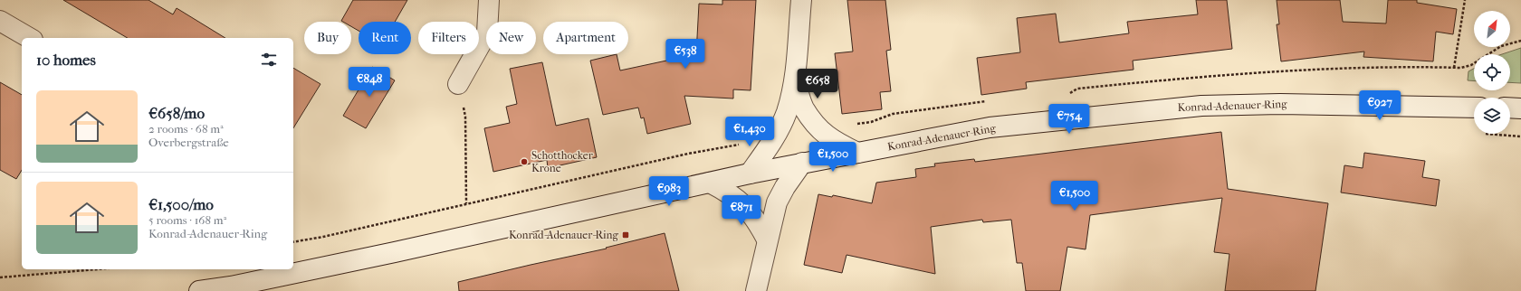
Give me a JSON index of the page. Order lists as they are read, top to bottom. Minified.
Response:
{"streets":{"main road":["Konrad-Adenauer-Ring"]},"places":{"other":["Schotthocker Krone"],"transit":["Konrad-Adenauer-Ring"]},"north":"top right","page":{"chip":["Buy","Rent","Filters","New","Apartment"],"heading":"10 homes","price":["€538","€848","€658","€927","€754","€1,430","€1,500","€983","€1,500","€871"],"list":[{"name":"€658/mo","note":"2 rooms · 68 m² · Overbergstraße"},{"name":"€1,500/mo","note":"5 rooms · 168 m² · Konrad-Adenauer-Ring"}]}}
